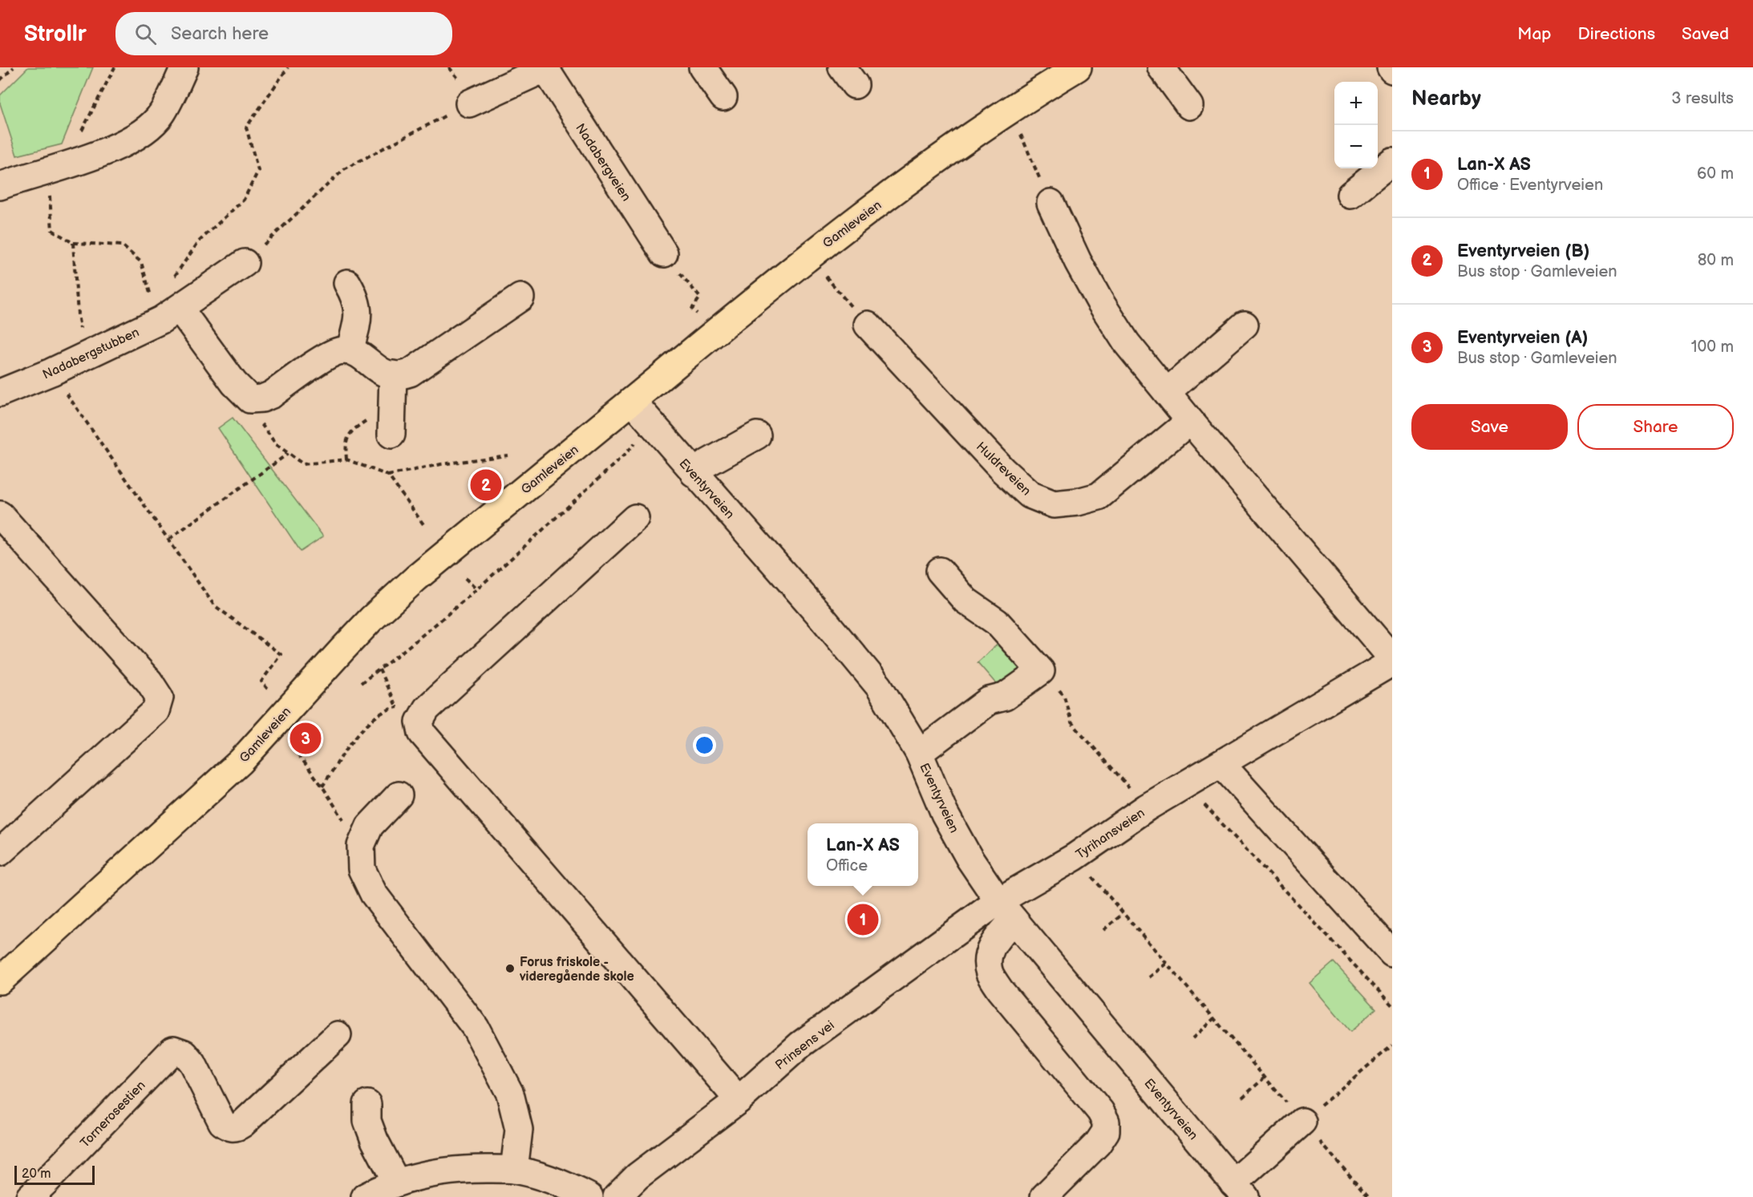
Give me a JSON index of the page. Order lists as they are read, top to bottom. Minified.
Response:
{"streets":{"main road":["Gamleveien"],"street":["Nadabergveien","Nadabergstubben","Huldreveien","Eventyrveien","Tyrihansveien","Prinsens vei","Tornerosestien"]},"crossings":[["Gamleveien","Eventyrveien"],["Eventyrveien","Tyrihansveien"],["Eventyrveien","Prinsens vei"],["Tyrihansveien","Prinsens vei"]],"places":["Forus friskole - videregående skole"],"scale_bar":"20 m","page":{"header":"Strollr","search":"Search here","nav":["Map","Directions","Saved"],"heading":["Nearby","3 results"],"map_buttons":["+","−"],"list":[{"mark":"1","name":"Lan-X AS","note":"Office · Eventyrveien","value":"60 m"},{"mark":"2","name":"Eventyrveien (B)","note":"Bus stop · Gamleveien","value":"80 m"},{"mark":"3","name":"Eventyrveien (A)","note":"Bus stop · Gamleveien","value":"100 m"}],"buttons":["Save","Share"],"pins":["2","3","1"],"popup":["Lan-X AS","Office"],"scale":"20 m"}}
